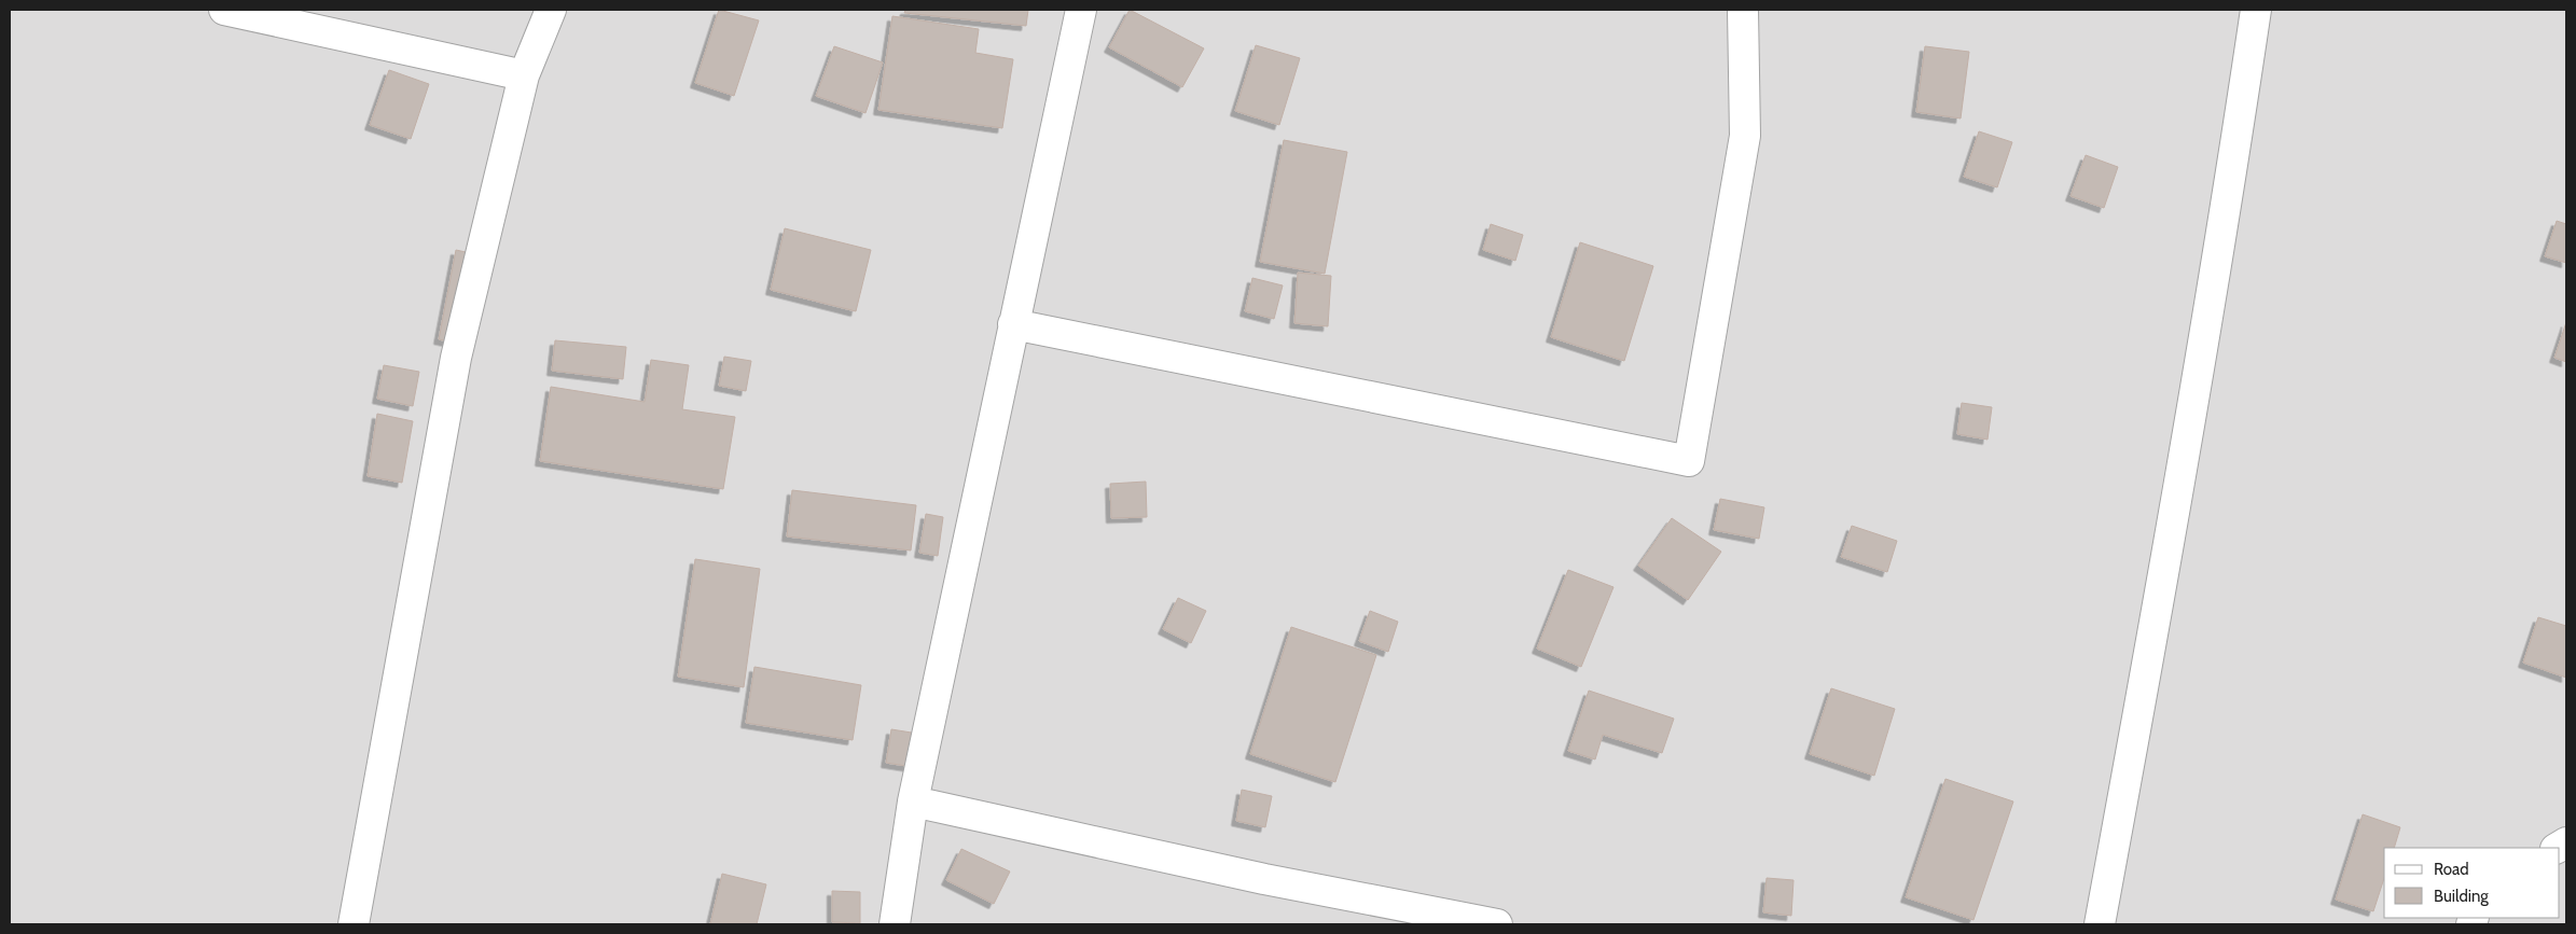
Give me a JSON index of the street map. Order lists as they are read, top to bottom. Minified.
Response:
{"legend":["Road","Building"]}
